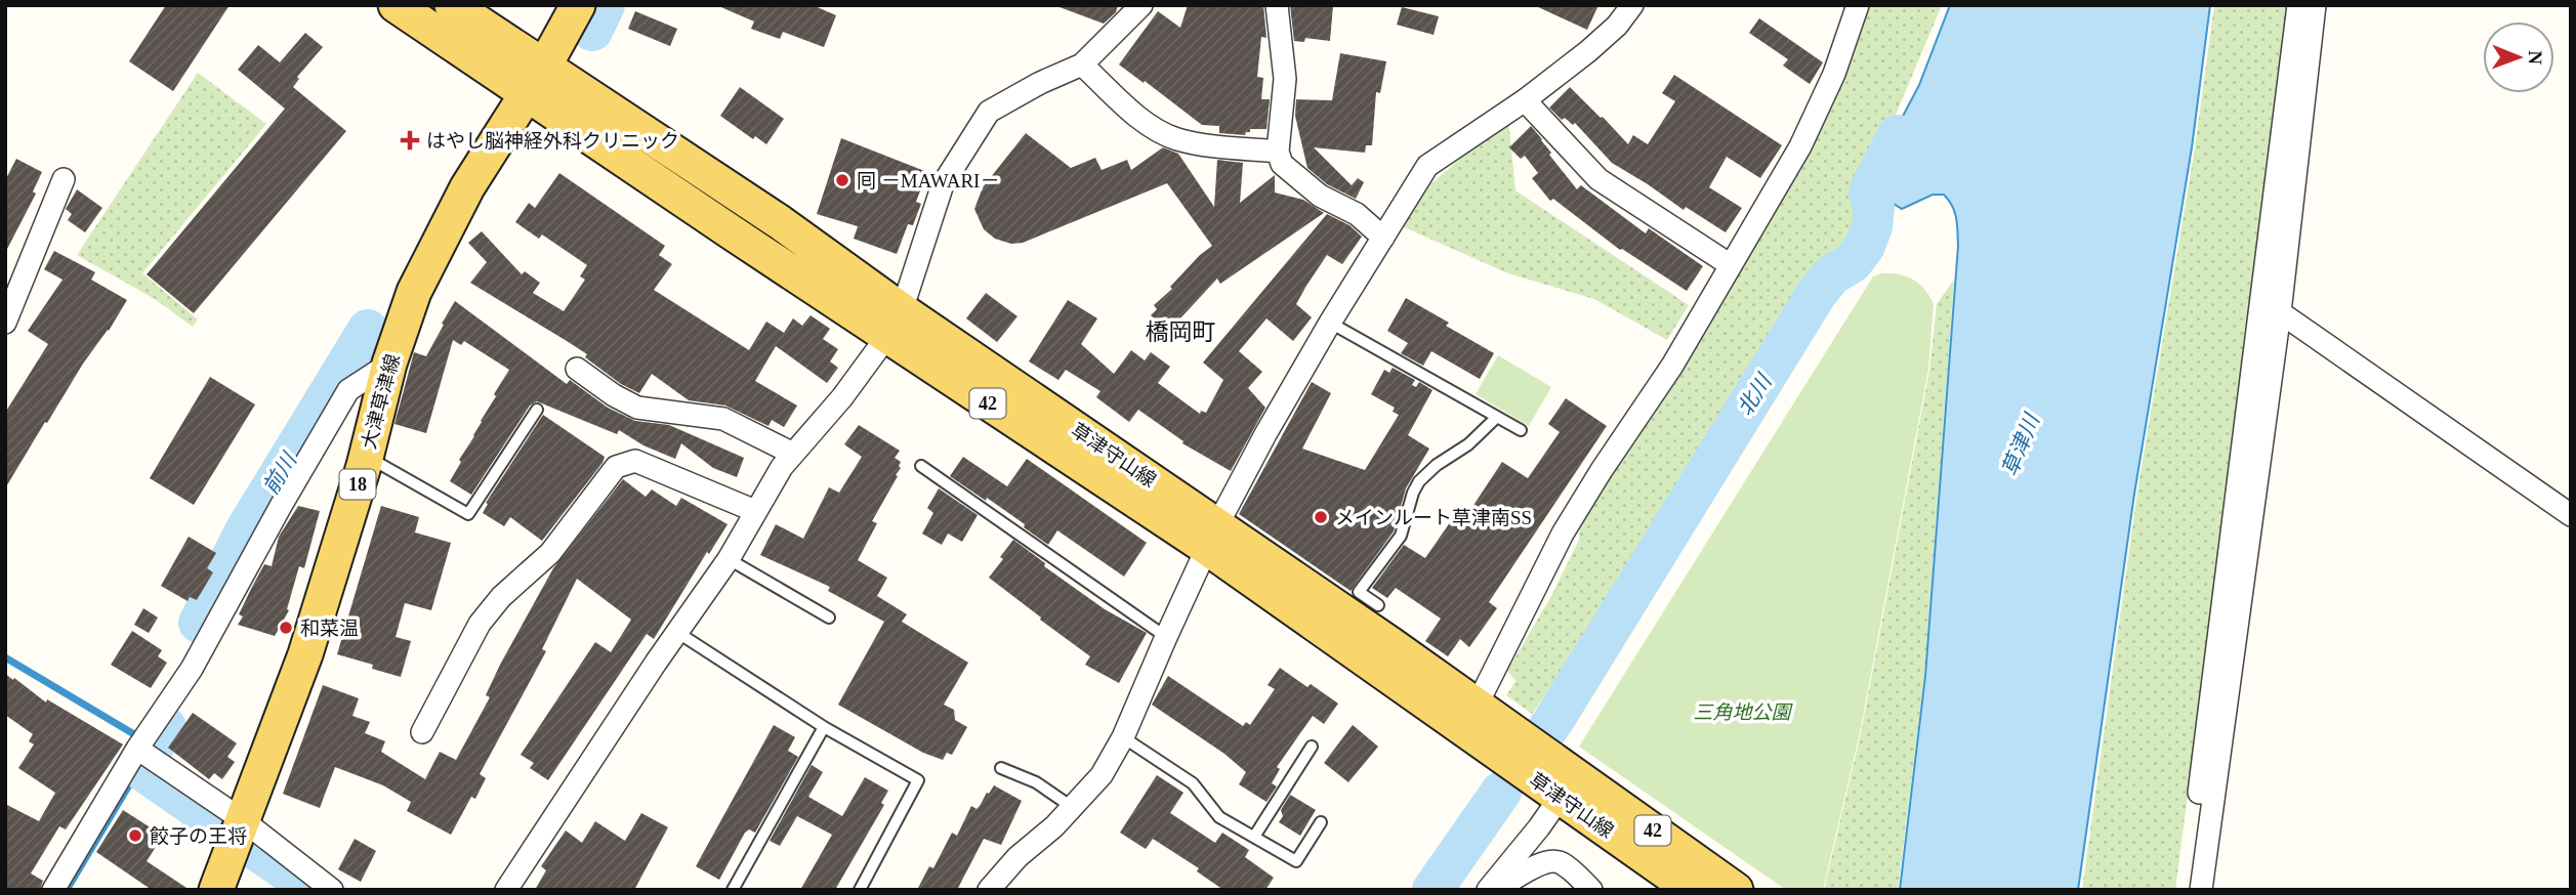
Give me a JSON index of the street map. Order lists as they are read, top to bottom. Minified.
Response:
{"streets":{"main road":["大津草津線","42","草津守山線","18"]},"crossings":[["大津草津線","草津守山線"]],"districts":["橋岡町"],"water":["北川","草津川","前川"],"parks":["三角地公園"],"places":{"health":["はやし脳神経外科クリニック"],"other":["囘 －MAWARI－","メインルート草津南SS","和菜温","餃子の王将"]},"north":"right"}
